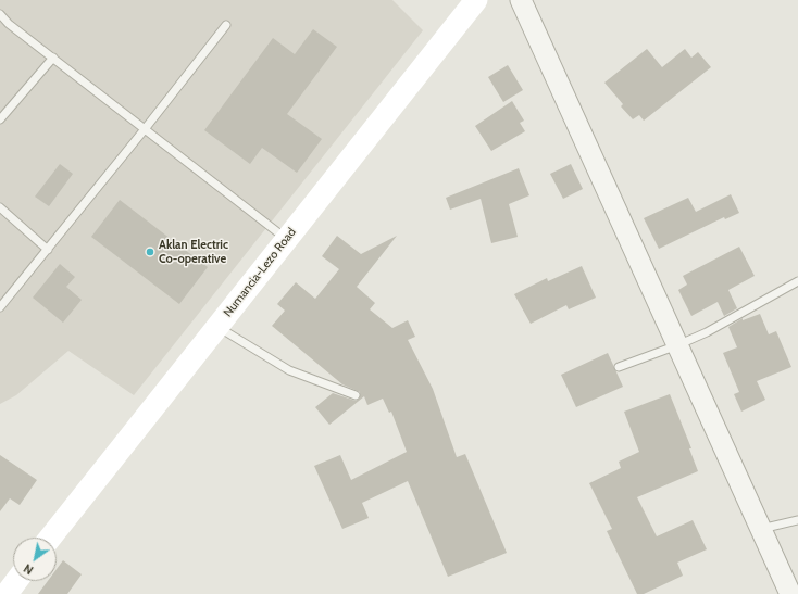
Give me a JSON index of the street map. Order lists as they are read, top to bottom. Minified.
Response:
{"streets":{"main road":["Numancia-Lezo Road"]},"places":["Aklan Electric Co-operative"],"north":"bottom left"}
